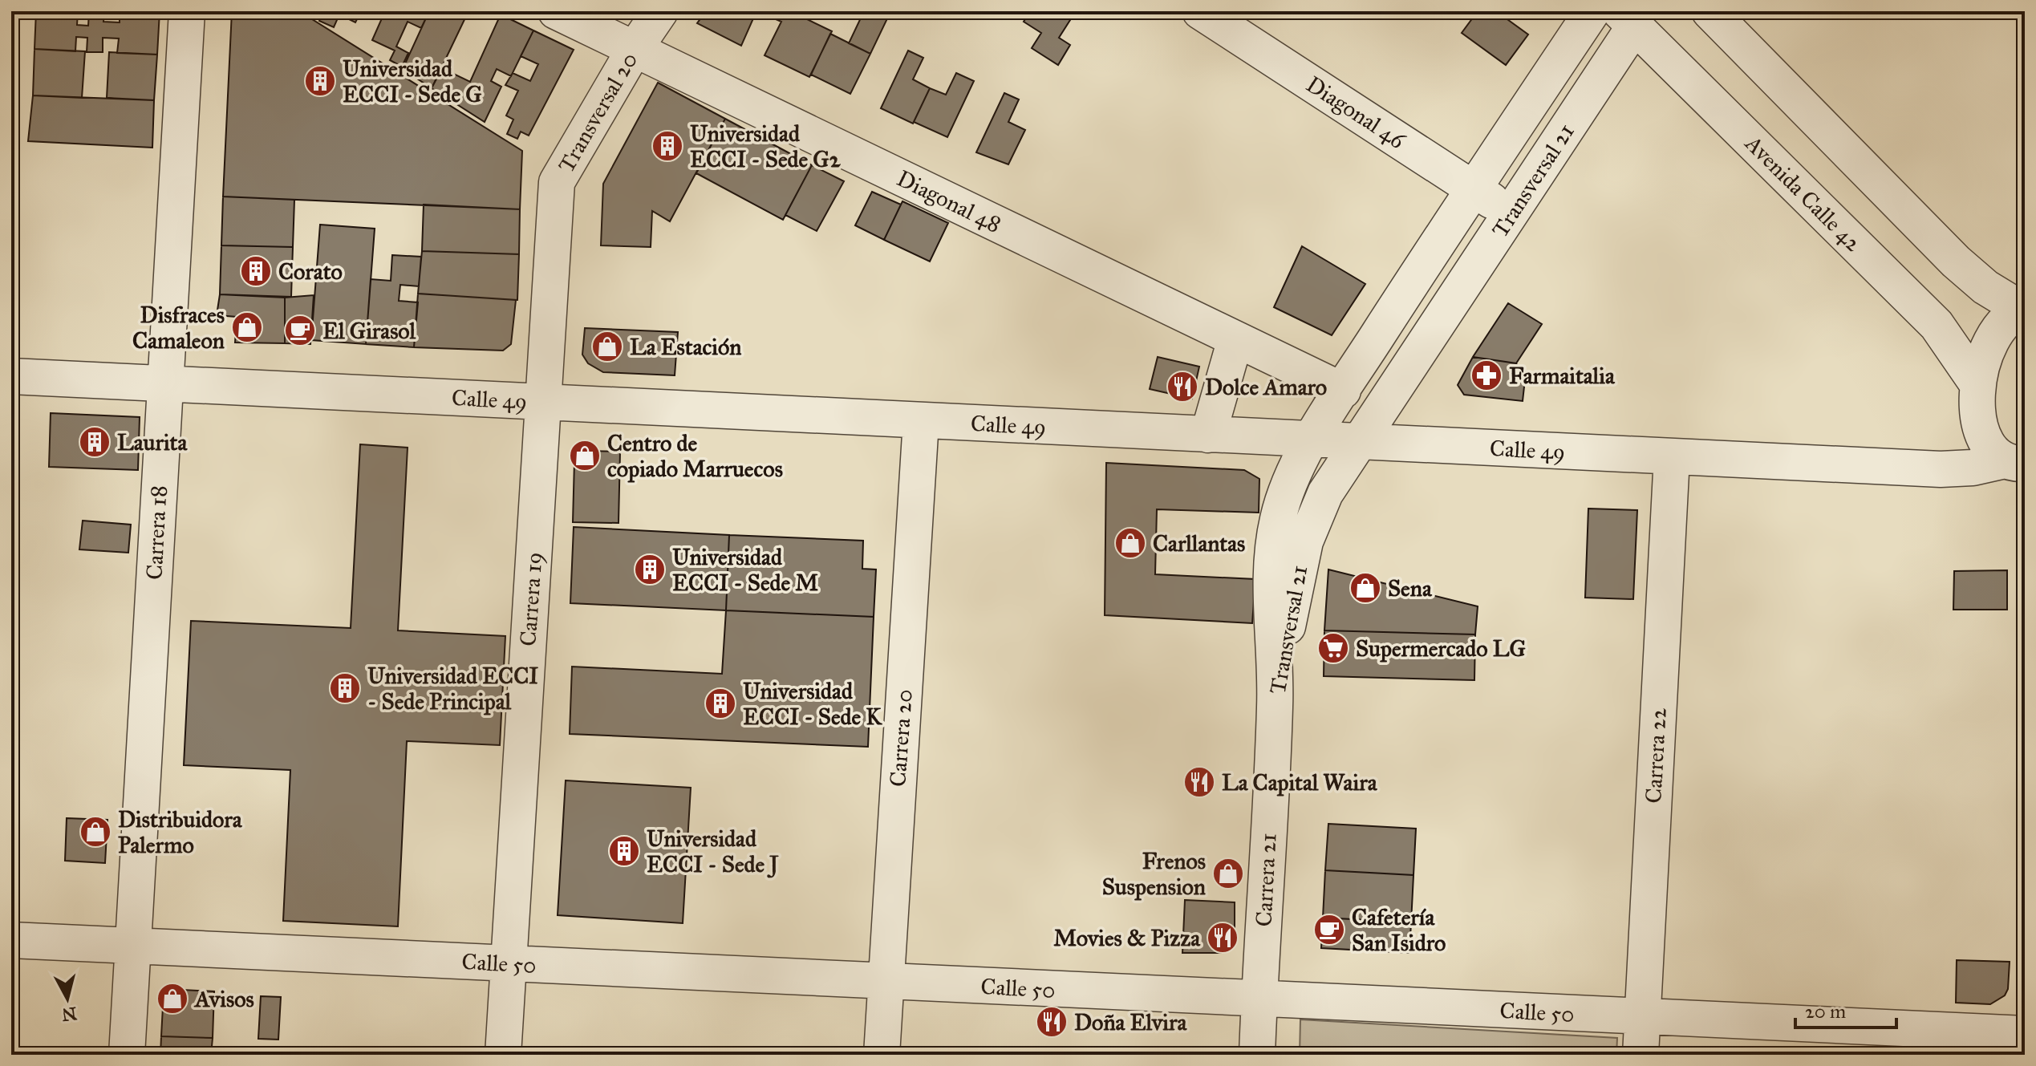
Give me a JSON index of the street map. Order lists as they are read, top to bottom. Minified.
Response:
{"streets":{"street":["Transversal 20","Diagonal 46","Transversal 21","Avenida Calle 42","Diagonal 48","Calle 49","Carrera 18","Carrera 19","Carrera 20","Carrera 22","Carrera 21","Calle 50"]},"crossings":[["Transversal 20","Diagonal 48"],["Transversal 20","Carrera 19"],["Diagonal 46","Transversal 21"],["Transversal 21","Avenida Calle 42"],["Transversal 21","Diagonal 48"],["Transversal 21","Calle 49"],["Transversal 21","Carrera 21"],["Calle 49","Carrera 18"],["Calle 49","Carrera 19"],["Calle 49","Carrera 20"],["Calle 49","Carrera 22"],["Carrera 18","Calle 50"],["Carrera 19","Calle 50"],["Carrera 20","Calle 50"],["Carrera 22","Calle 50"],["Carrera 21","Calle 50"]],"places":{"building":["Universidad ECCI - Sede G","Universidad ECCI - Sede G2","Corato","Laurita","Universidad ECCI - Sede M","Universidad ECCI - Sede Principal","Universidad ECCI - Sede K","Universidad ECCI - Sede J"],"shop":["Disfraces Camaleon","La Estación","Centro de copiado Marruecos","Carllantas","Sena","Distribuidora Palermo","Frenos Suspension","Avisos"],"cafe":["El Girasol","Cafetería San Isidro"],"pharmacy":["Farmaitalia"],"restaurant":["Dolce Amaro","La Capital Waira","Movies & Pizza","Doña Elvira"],"supermarket":["Supermercado LG"]},"scale_bar":"20 m","north":"bottom"}
